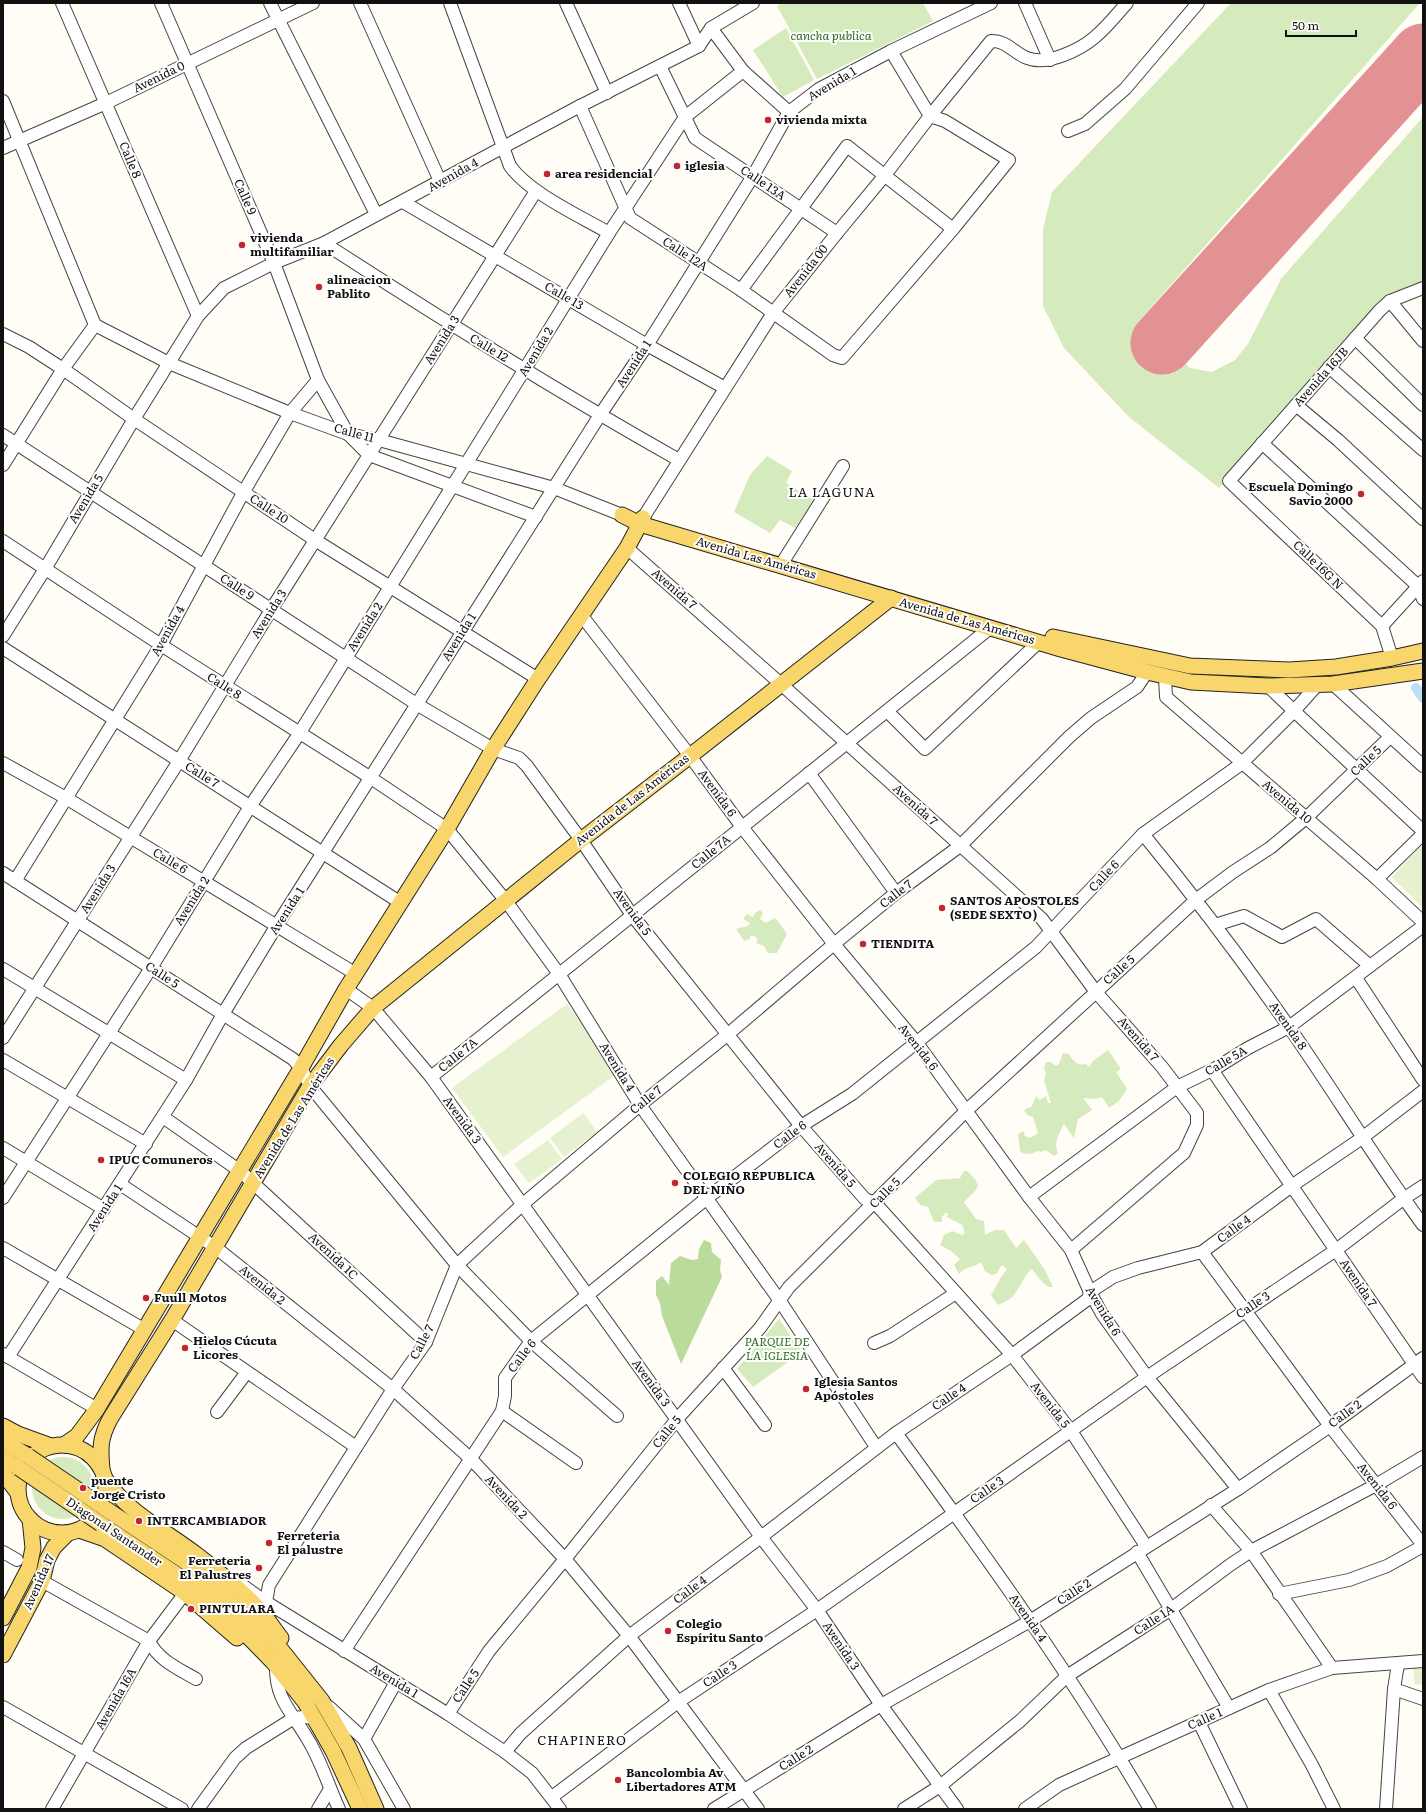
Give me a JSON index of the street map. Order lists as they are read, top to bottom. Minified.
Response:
{"streets":{"main road":["Avenida Las Américas","Avenida de Las Américas","Diagonal Santander","Avenida 17"],"street":["Avenida 0","Avenida 1","Calle 8","Avenida 4","Calle 13A","Calle 9","Calle 12A","Avenida 00","Calle 13","Avenida 3","Calle 12","Avenida 2","Avenida 16JB","Calle 11","Avenida 5","Calle 10","Calle 16G N","Avenida 7","Calle 5","Calle 7","Avenida 6","Avenida 10","Calle 7A","Calle 6","Avenida 8","Calle 5A","Calle 4","Avenida 1C","Calle 3","Calle 2","Calle 1A","Avenida 16A","Calle 1"]},"crossings":[["Avenida 0","Calle 8"],["Avenida 0","Calle 9"],["Avenida 1","Calle 8"],["Avenida 1","Calle 13A"],["Avenida 1","Calle 9"],["Avenida 1","Calle 12A"],["Avenida 1","Calle 13"],["Avenida 1","Calle 12"],["Avenida 1","Avenida 2"],["Avenida 1","Calle 11"],["Avenida 1","Calle 10"],["Avenida 1","Calle 5"],["Avenida 1","Calle 7"],["Avenida 1","Calle 6"],["Avenida 1","Calle 4"],["Avenida 1","Avenida 1C"],["Avenida 1","Calle 3"],["Calle 8","Avenida 4"],["Calle 8","Avenida 3"],["Calle 8","Avenida 2"],["Calle 8","Avenida 5"],["Calle 8","Avenida de Las Américas"],["Avenida 4","Calle 13A"],["Avenida 4","Calle 9"],["Avenida 4","Calle 12A"],["Avenida 4","Calle 13"],["Avenida 4","Calle 12"],["Avenida 4","Calle 11"],["Avenida 4","Avenida 5"],["Avenida 4","Calle 10"],["Avenida 4","Avenida de Las Américas"],["Avenida 4","Calle 5"],["Avenida 4","Calle 7"],["Avenida 4","Calle 7A"],["Avenida 4","Calle 6"],["Avenida 4","Calle 4"],["Avenida 4","Calle 3"],["Avenida 4","Calle 2"],["Avenida 4","Calle 1A"],["Avenida 4","Calle 1"],["Calle 13A","Avenida 00"],["Calle 13A","Avenida 2"],["Calle 9","Avenida 3"],["Calle 9","Avenida 2"],["Calle 9","Calle 11"],["Calle 9","Avenida 5"],["Calle 9","Avenida de Las Américas"],["Calle 12A","Avenida 00"],["Calle 12A","Avenida 2"],["Avenida 00","Calle 13"],["Avenida 00","Calle 12"],["Avenida 00","Avenida Las Américas"],["Avenida 00","Avenida de Las Américas"],["Calle 13","Avenida 3"],["Calle 13","Avenida 2"],["Avenida 3","Calle 12"],["Avenida 3","Calle 11"],["Avenida 3","Calle 10"],["Avenida 3","Avenida de Las Américas"],["Avenida 3","Calle 5"],["Avenida 3","Calle 7"],["Avenida 3","Calle 7A"],["Avenida 3","Calle 6"],["Avenida 3","Calle 4"],["Avenida 3","Calle 3"],["Avenida 3","Calle 2"],["Avenida 3","Calle 1A"],["Calle 12","Avenida 2"],["Avenida 2","Calle 11"],["Avenida 2","Calle 10"],["Avenida 2","Avenida de Las Américas"],["Avenida 2","Calle 5"],["Avenida 2","Calle 7"],["Avenida 2","Calle 6"],["Avenida 2","Calle 4"],["Avenida 2","Calle 3"],["Avenida 2","Calle 2"],["Avenida 16JB","Calle 16G N"],["Calle 11","Avenida 5"],["Calle 11","Avenida de Las Américas"],["Avenida 5","Calle 10"],["Avenida 5","Avenida de Las Américas"],["Avenida 5","Calle 5"],["Avenida 5","Calle 7"],["Avenida 5","Calle 7A"],["Avenida 5","Calle 6"],["Avenida 5","Calle 4"],["Avenida 5","Calle 3"],["Avenida 5","Calle 2"],["Avenida 5","Calle 1A"],["Avenida 5","Calle 1"],["Calle 10","Avenida de Las Américas"],["Avenida Las Américas","Avenida de Las Américas"],["Calle 16G N","Avenida de Las Américas"],["Avenida 7","Avenida de Las Américas"],["Avenida 7","Calle 5"],["Avenida 7","Calle 7"],["Avenida 7","Avenida 6"],["Avenida 7","Calle 7A"],["Avenida 7","Calle 6"],["Avenida 7","Calle 5A"],["Avenida 7","Calle 4"],["Avenida 7","Calle 3"],["Avenida 7","Calle 2"],["Avenida de Las Américas","Calle 5"],["Avenida de Las Américas","Calle 7"],["Avenida de Las Américas","Avenida 6"],["Avenida de Las Américas","Avenida 10"],["Avenida de Las Américas","Calle 7A"],["Avenida de Las Américas","Calle 6"],["Avenida de Las Américas","Avenida 1C"],["Avenida de Las Américas","Avenida 17"],["Calle 5","Calle 7"],["Calle 5","Avenida 6"],["Calle 5","Avenida 10"],["Calle 5","Calle 6"],["Calle 5","Avenida 8"],["Calle 7","Avenida 6"],["Calle 7","Avenida 1C"],["Avenida 6","Calle 7A"],["Avenida 6","Calle 6"],["Avenida 6","Calle 5A"],["Avenida 6","Calle 4"],["Avenida 6","Calle 3"],["Avenida 6","Calle 2"],["Avenida 6","Calle 1A"],["Avenida 10","Calle 6"],["Calle 6","Avenida 8"],["Avenida 8","Calle 5A"],["Avenida 8","Calle 4"],["Avenida 8","Calle 3"]],"districts":["LA LAGUNA","CHAPINERO"],"parks":["cancha publica","PARQUE DE LA IGLESIA"],"places":["vivienda mixta","iglesia","area residencial","vivienda multifamiliar","alineacion Pablito","Escuela Domingo Savio 2000","SANTOS APOSTOLES (SEDE SEXTO)","TIENDITA","IPUC Comuneros","COLEGIO REPUBLICA DEL NIÑO","Fuull Motos","Hielos Cúcuta Licores","Iglesia Santos Apóstoles","puente Jorge Cristo","INTERCAMBIADOR","Ferreteria El palustre","Ferreteria El Palustres","PINTULARA","Colegio Espíritu Santo","Bancolombia Av Libertadores ATM"],"scale_bar":"50 m"}
